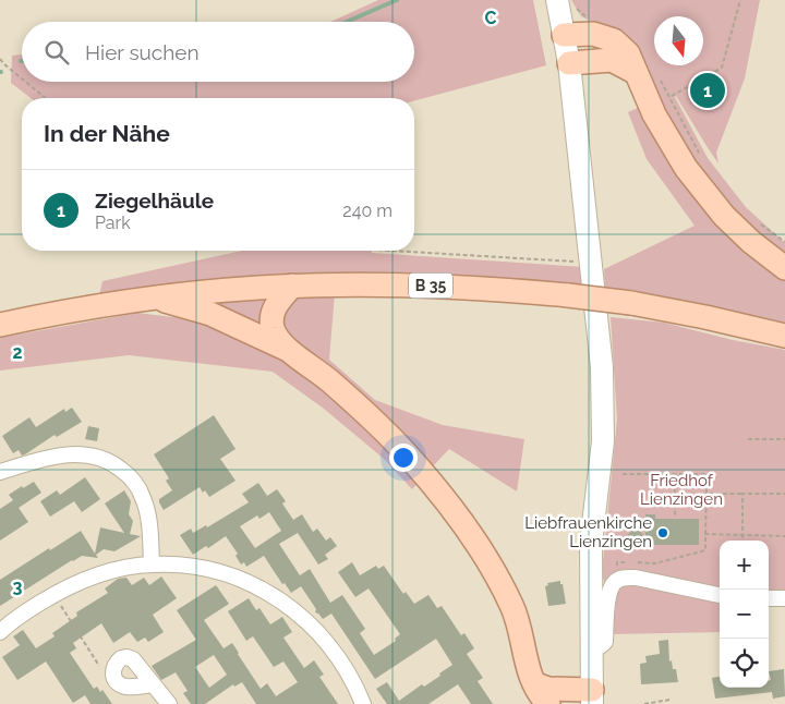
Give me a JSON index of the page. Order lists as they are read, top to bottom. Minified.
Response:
{"streets":{"main road":["B 35"]},"parks":["Friedhof Lienzingen"],"places":["Liebfrauenkirche Lienzingen"],"north":"bottom","page":{"search":"Hier suchen","pins":"1","heading":"In der Nähe","list":[{"mark":"1","name":"Ziegelhäule","note":"Park","value":"240 m"}],"map_buttons":["+","−"]},"grid":{"columns":["C"],"rows":["2","3"]}}
